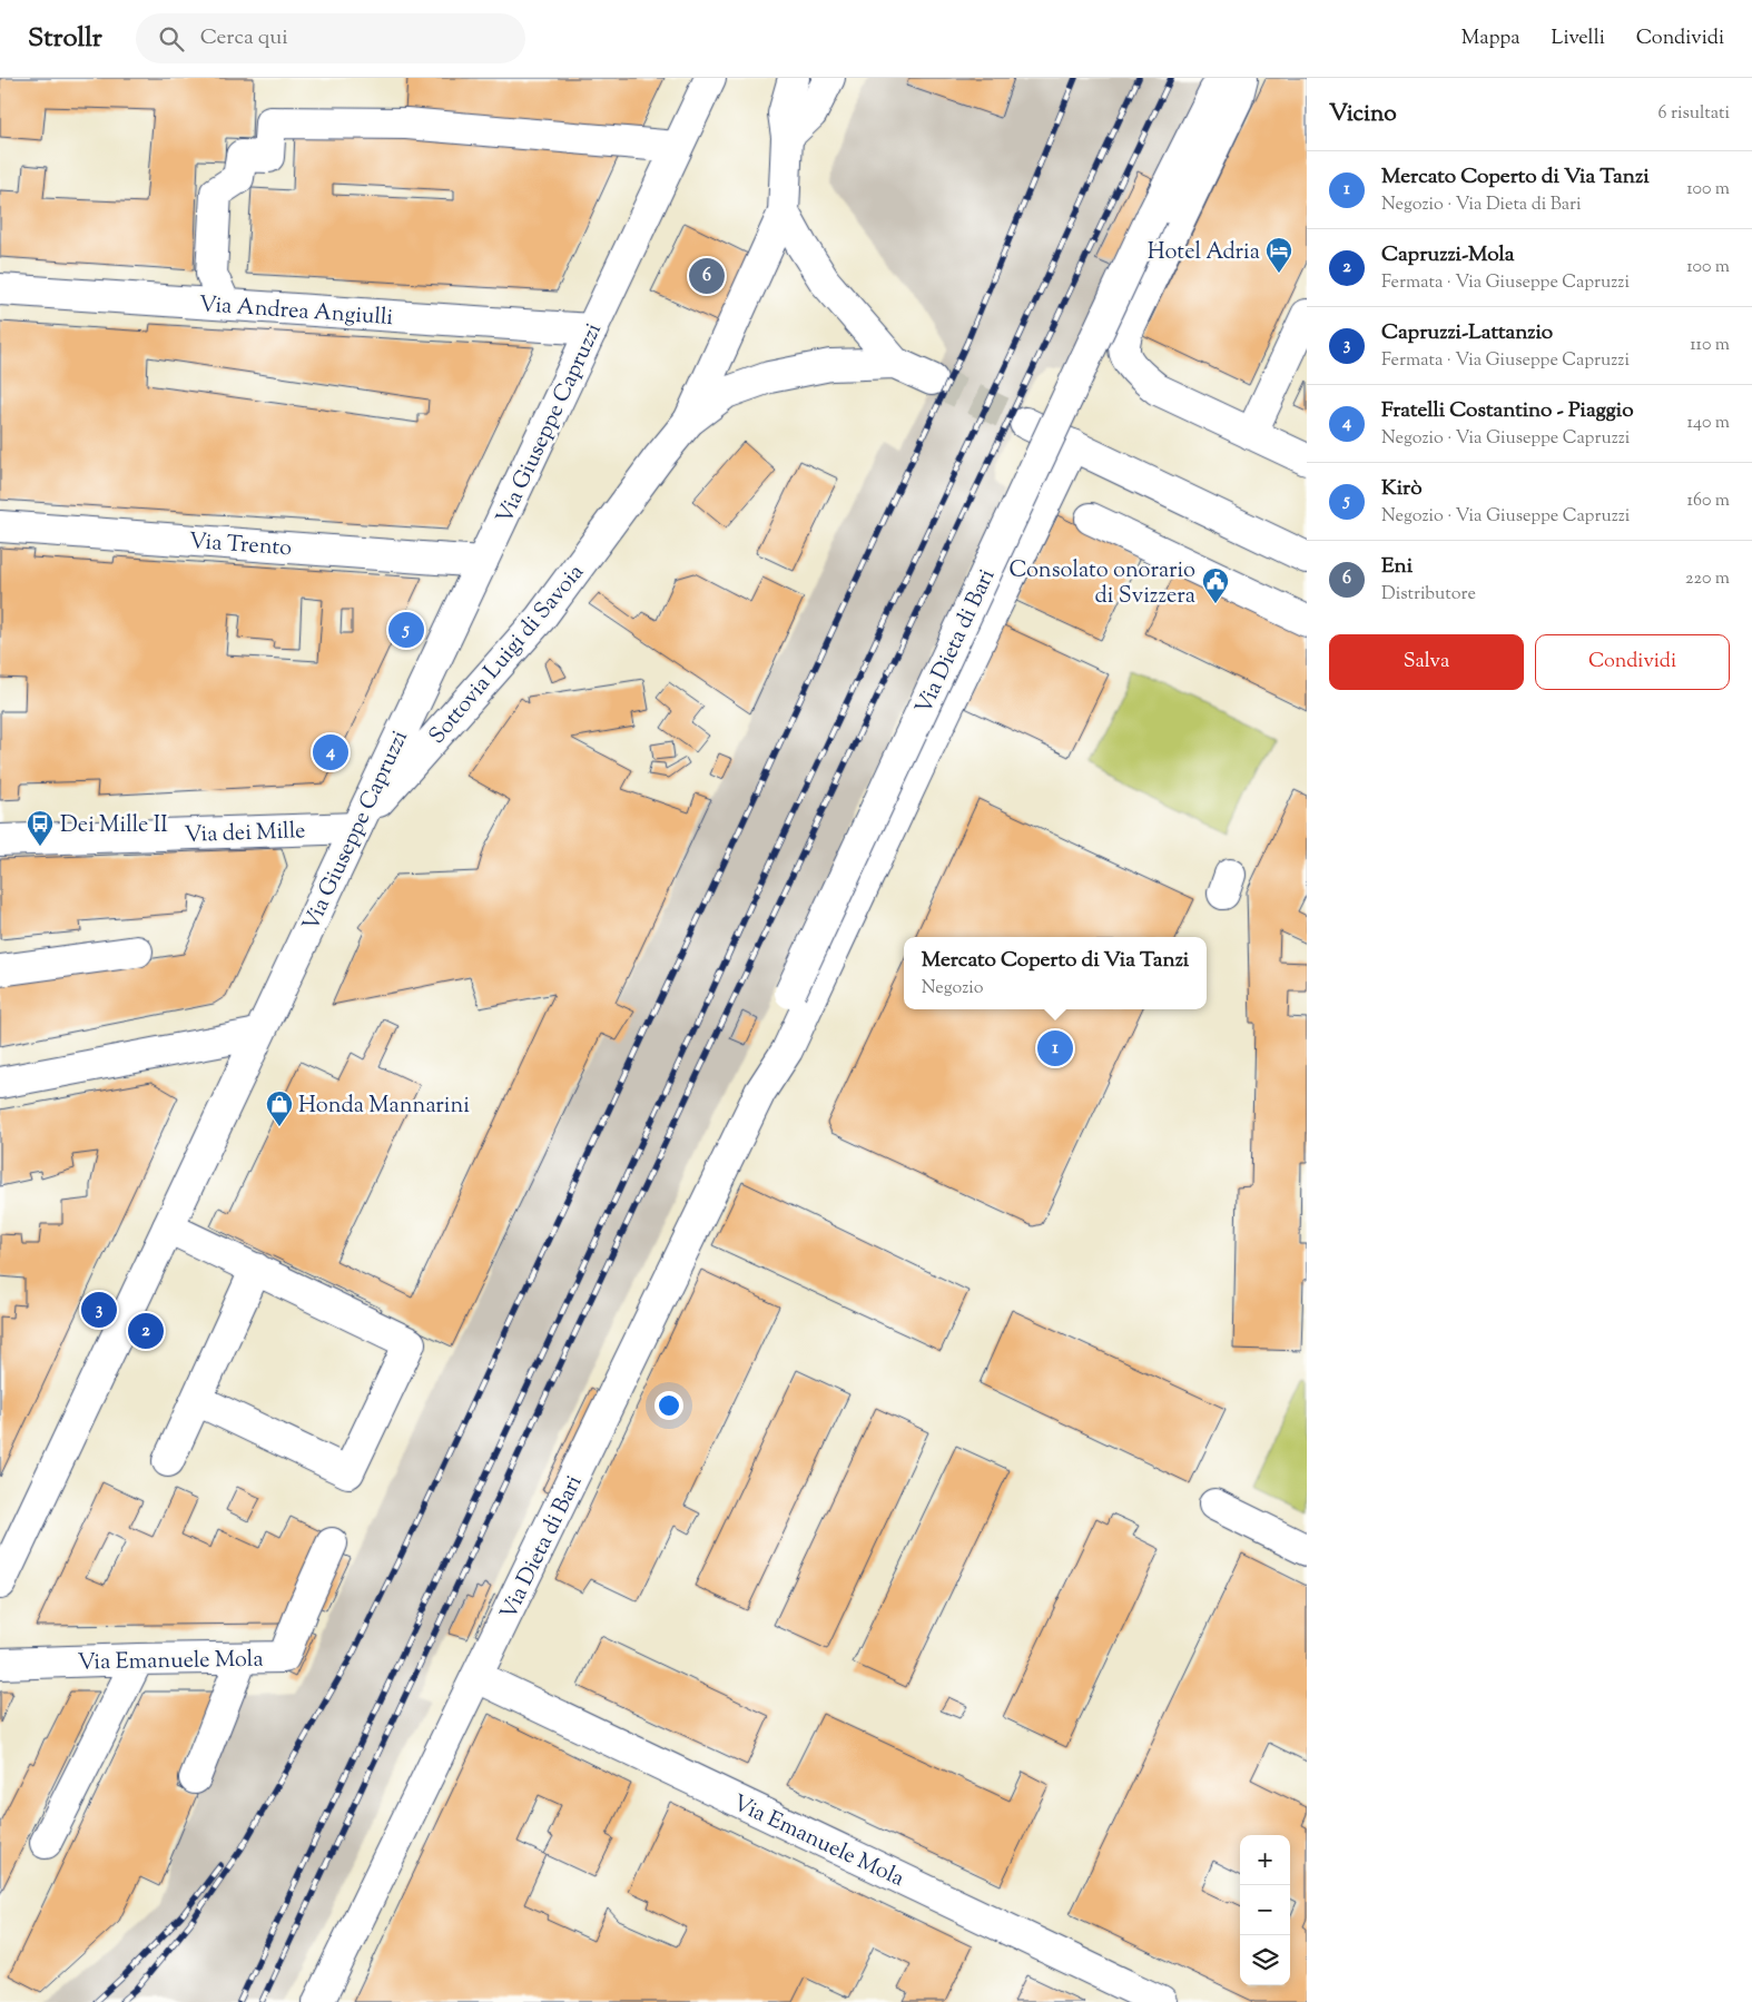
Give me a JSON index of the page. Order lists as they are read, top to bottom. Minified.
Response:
{"streets":{"street":["Via Andrea Angiulli","Via Giuseppe Capruzzi","Via Trento","Via Dieta di Bari","Sottovia Luigi di Savoia","Via dei Mille","Via Emanuele Mola"]},"crossings":[["Via Andrea Angiulli","Via Giuseppe Capruzzi"],["Via Giuseppe Capruzzi","Via Trento"],["Via Giuseppe Capruzzi","Sottovia Luigi di Savoia"],["Via Giuseppe Capruzzi","Via dei Mille"],["Via Dieta di Bari","Via Emanuele Mola"],["Sottovia Luigi di Savoia","Via dei Mille"]],"places":{"hotel":["Hotel Adria"],"public building":["Consolato onorario di Svizzera"],"bus stop":["Dei Mille II"],"shop":["Honda Mannarini"]},"page":{"header":"Strollr","search":"Cerca qui","nav":["Mappa","Livelli","Condividi"],"heading":["Vicino","6 risultati"],"list":[{"mark":"1","name":"Mercato Coperto di Via Tanzi","note":"Negozio · Via Dieta di Bari","value":"100 m"},{"mark":"2","name":"Capruzzi-Mola","note":"Fermata · Via Giuseppe Capruzzi","value":"100 m"},{"mark":"3","name":"Capruzzi-Lattanzio","note":"Fermata · Via Giuseppe Capruzzi","value":"110 m"},{"mark":"4","name":"Fratelli Costantino - Piaggio","note":"Negozio · Via Giuseppe Capruzzi","value":"140 m"},{"mark":"5","name":"Kirò","note":"Negozio · Via Giuseppe Capruzzi","value":"160 m"},{"mark":"6","name":"Eni","note":"Distributore","value":"220 m"}],"pins":["6","5","4","1","3","2"],"buttons":["Salva","Condividi"],"popup":["Mercato Coperto di Via Tanzi","Negozio"],"map_buttons":["+","−"]}}
